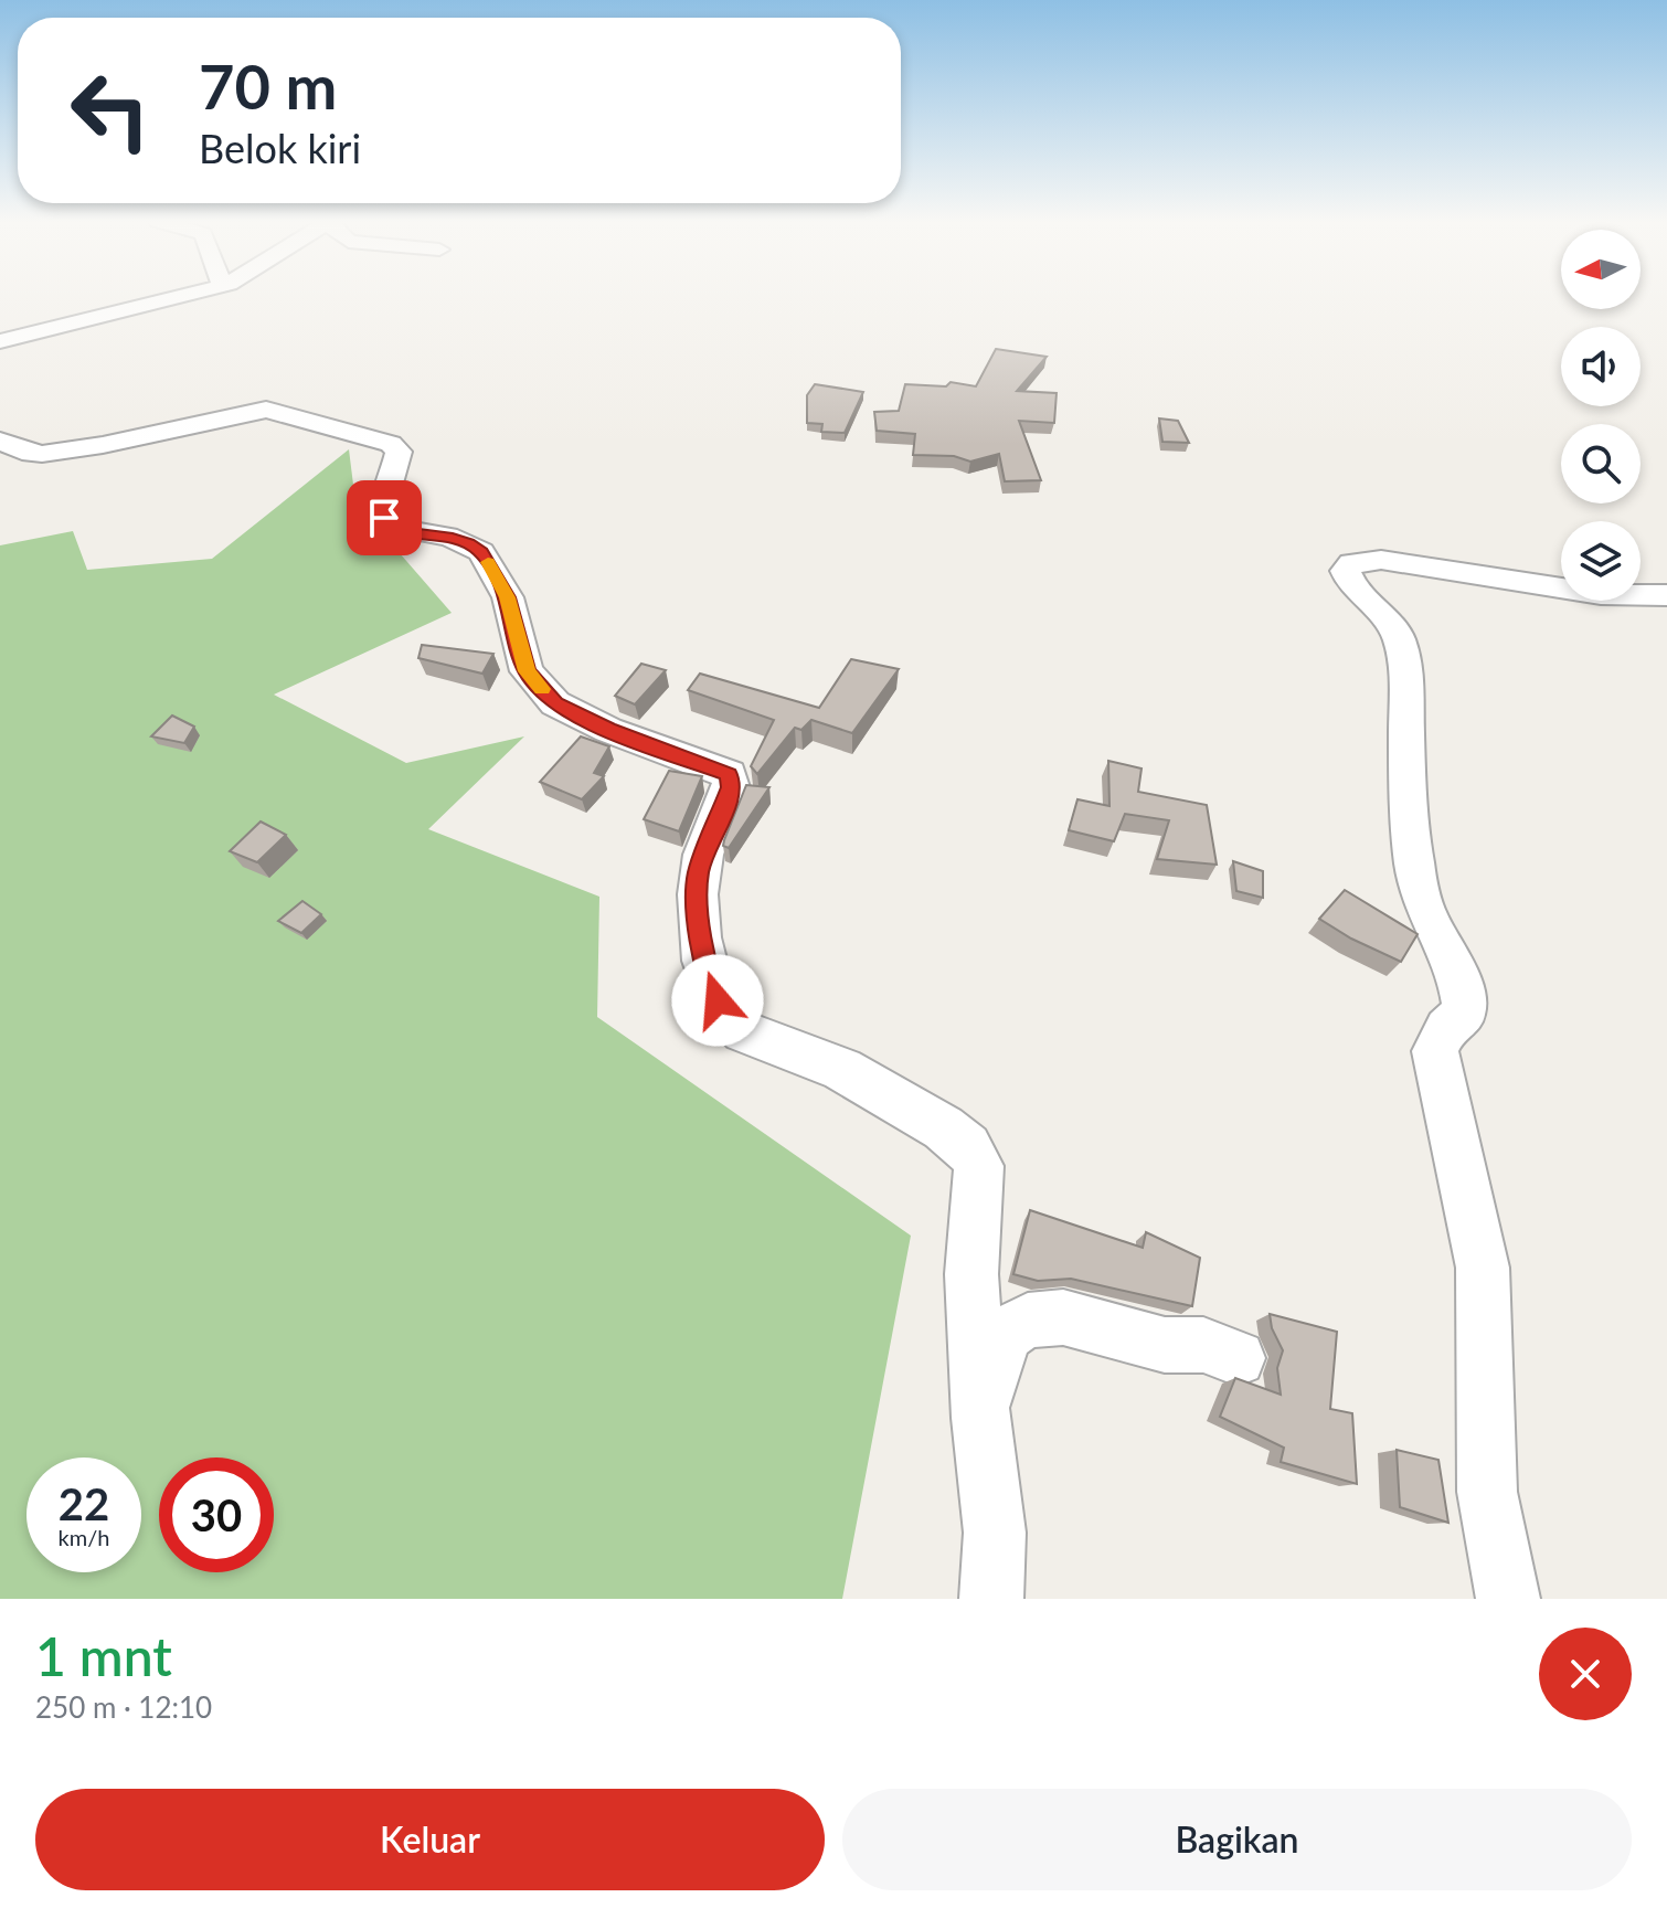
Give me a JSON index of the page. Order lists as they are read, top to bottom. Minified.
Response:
{"north":"left","page":{"turn":["70 m","Belok kiri"],"speed":"22 km/h","limit":"30","heading":["1 mnt","250 m · 12:10"],"buttons":["Keluar","Bagikan"]}}
